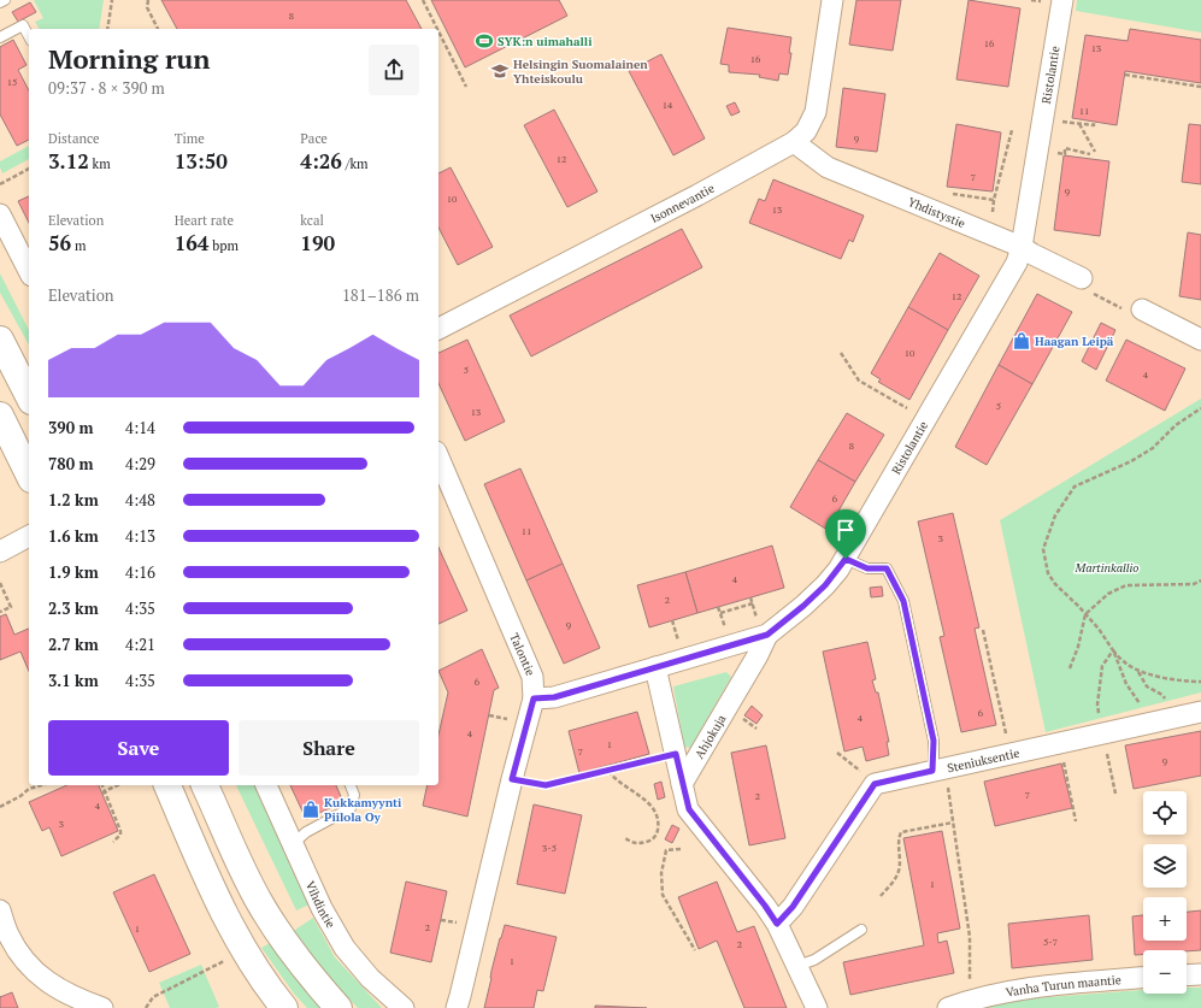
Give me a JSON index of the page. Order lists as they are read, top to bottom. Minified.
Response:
{"streets":{"street":["Ristolantie","Isonnevantie","Yhdistystie","Talontie","Ahjokuja","Steniuksentie","Vihdintie","Vanha Turun maantie"]},"crossings":[["Ristolantie","Yhdistystie"],["Ristolantie","Talontie"],["Ristolantie","Ahjokuja"],["Isonnevantie","Yhdistystie"]],"parks":["Martinkallio"],"places":{"sports":["SYK:n uimahalli"],"school or university":["Helsingin Suomalainen Yhteiskoulu"],"shop":["Haagan Leipä","Kukkamyynti Piilola Oy"]},"house_numbers":["8","16","13","16","15","14","11","9","12","7","9","10","13","12","10","5","4","5","13","8","6","11","3","4","2","9","6","6","4","4","1","7","9","7","2","4","3","3-5","1","2","1","5-7","2","1"],"page":{"heading":["Morning run","09:37 · 8 × 390 m"],"stats":[["Distance","3.12 km"],["Time","13:50"],["Pace","4:26 /km"],["Elevation","56 m"],["Heart rate","164 bpm"],["kcal","190"]],"chart":["Elevation","181–186 m"],"list":[{"name":"390 m","note":"4:14"},{"name":"780 m","note":"4:29"},{"name":"1.2 km","note":"4:48"},{"name":"1.6 km","note":"4:13"},{"name":"1.9 km","note":"4:16"},{"name":"2.3 km","note":"4:35"},{"name":"2.7 km","note":"4:21"},{"name":"3.1 km","note":"4:35"}],"buttons":["Save","Share"],"map_buttons":["+","−"]}}
